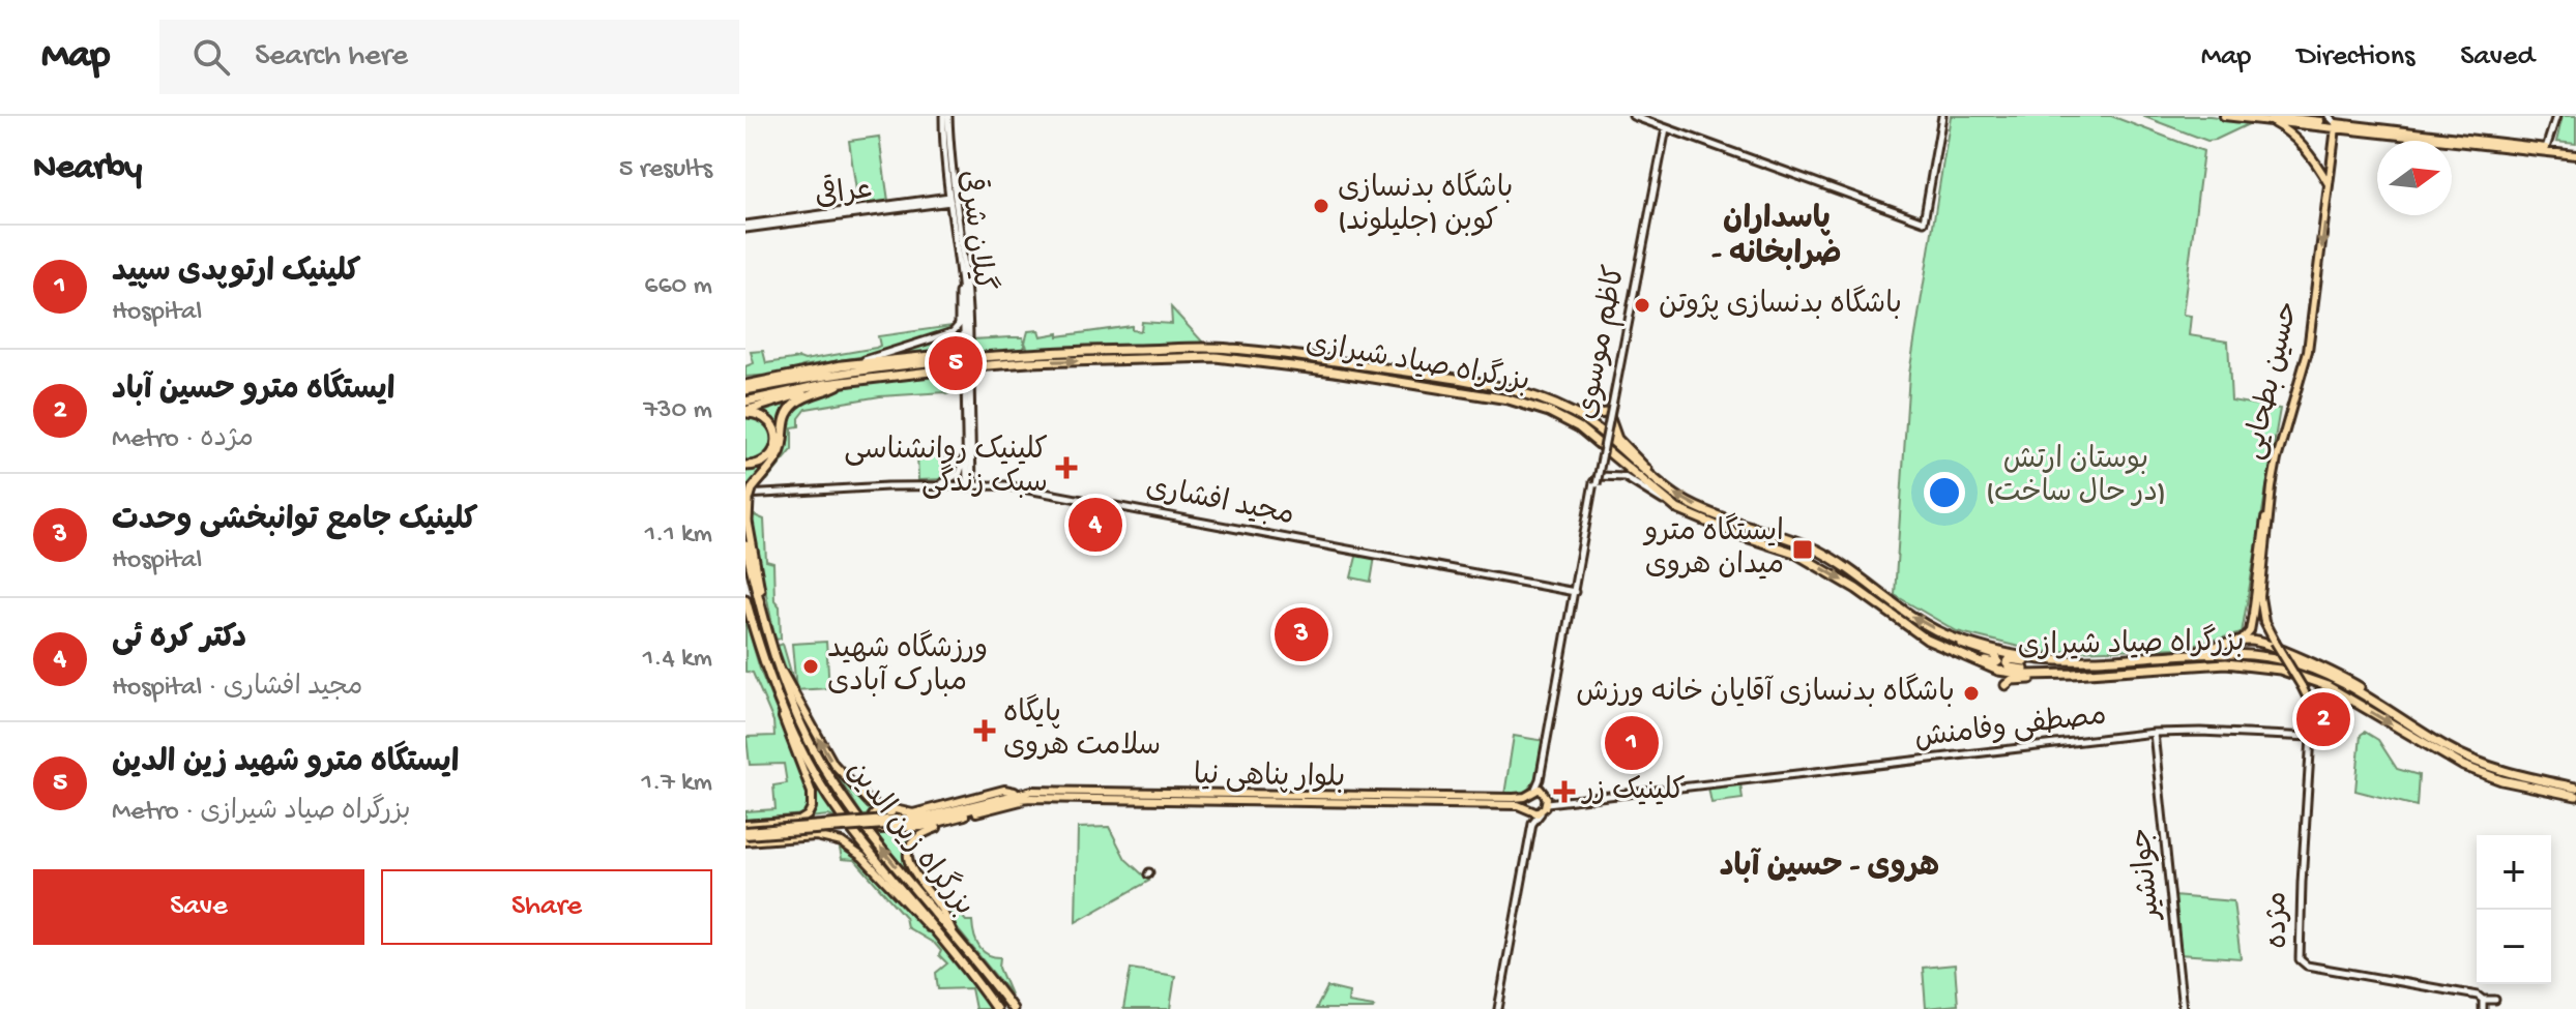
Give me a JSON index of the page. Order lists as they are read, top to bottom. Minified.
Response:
{"streets":{"highway":["بزرگراه صیاد شیرازی","بزرگراه زین الدین"],"main road":["عراقی","گیلان شرقی","کاظم موسوی","حسین بطحایی","مجید افشاری","مصطفی وفامنش","بلوار پناهی نیا","جوانشیر","مژده"]},"crossings":[["عراقی","گیلان شرقی"],["گیلان شرقی","بزرگراه صیاد شیرازی"],["کاظم موسوی","مجید افشاری"],["کاظم موسوی","بلوار پناهی نیا"],["حسین بطحایی","مژده"],["مصطفی وفامنش","جوانشیر"],["مصطفی وفامنش","مژده"]],"one_way":["حسین بطحایی"],"districts":["پاسداران - ضرابخانه","هروی - حسین آباد"],"parks":["بوستان ارتش (در حال ساخت)"],"places":{"other":["باشگاه بدنسازی کوبن (جلیلوند)","باشگاه بدنسازی پژوتن","ورزشگاه شهید مبارک آبادی","باشگاه بدنسازی آقایان خانه ورزش"],"health":["کلینیک روانشناسی سبک زندگی","پایگاه سلامت هروی","کلینیک زر"],"transit":["ایستگاه مترو میدان هروی"]},"north":"right","page":{"header":"Map","search":"Search here","nav":["Map","Directions","Saved"],"heading":["Nearby","5 results"],"list":[{"mark":"1","name":"کلینیک ارتوپدی سپید","note":"Hospital","value":"660 m"},{"mark":"2","name":"ایستگاه مترو حسین آباد","note":"Metro · مژده","value":"730 m"},{"mark":"3","name":"کلینیک جامع توانبخشی وحدت","note":"Hospital","value":"1.1 km"},{"mark":"4","name":"دکتر کره ئی","note":"Hospital · مجید افشاری","value":"1.4 km"},{"mark":"5","name":"ایستگاه مترو شهید زین الدین","note":"Metro · بزرگراه صیاد شیرازی","value":"1.7 km"}],"pins":["5","4","3","2","1"],"map_buttons":["+","−"],"buttons":["Save","Share"]}}
